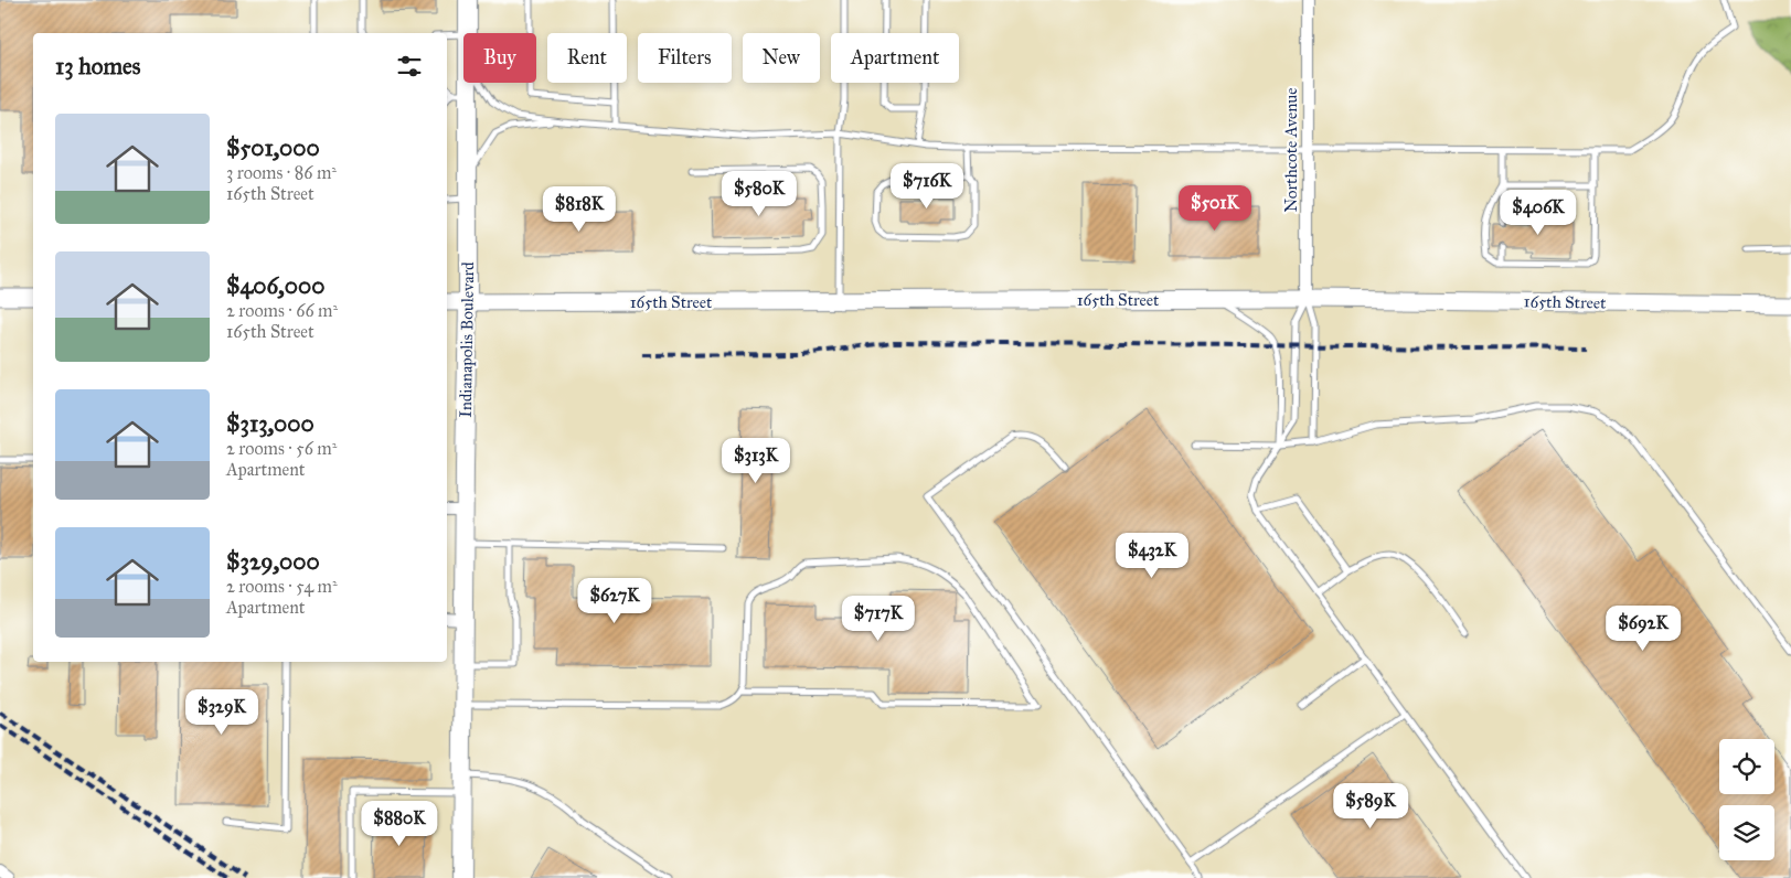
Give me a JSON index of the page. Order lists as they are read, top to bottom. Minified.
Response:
{"streets":{"main road":["165th Street","Indianapolis Boulevard"],"street":["Northcote Avenue"]},"crossings":[["Northcote Avenue","165th Street"],["165th Street","Indianapolis Boulevard"]],"page":{"chip":["Buy","Rent","Filters","New","Apartment"],"heading":"13 homes","list":[{"name":"$501,000","note":"3 rooms · 86 m² · 165th Street"},{"name":"$406,000","note":"2 rooms · 66 m² · 165th Street"},{"name":"$313,000","note":"2 rooms · 56 m² · Apartment"},{"name":"$329,000","note":"2 rooms · 54 m² · Apartment"}],"price":["$716K","$580K","$501K","$818K","$406K","$313K","$432K","$627K","$717K","$692K","$329K","$589K","$880K"]}}
